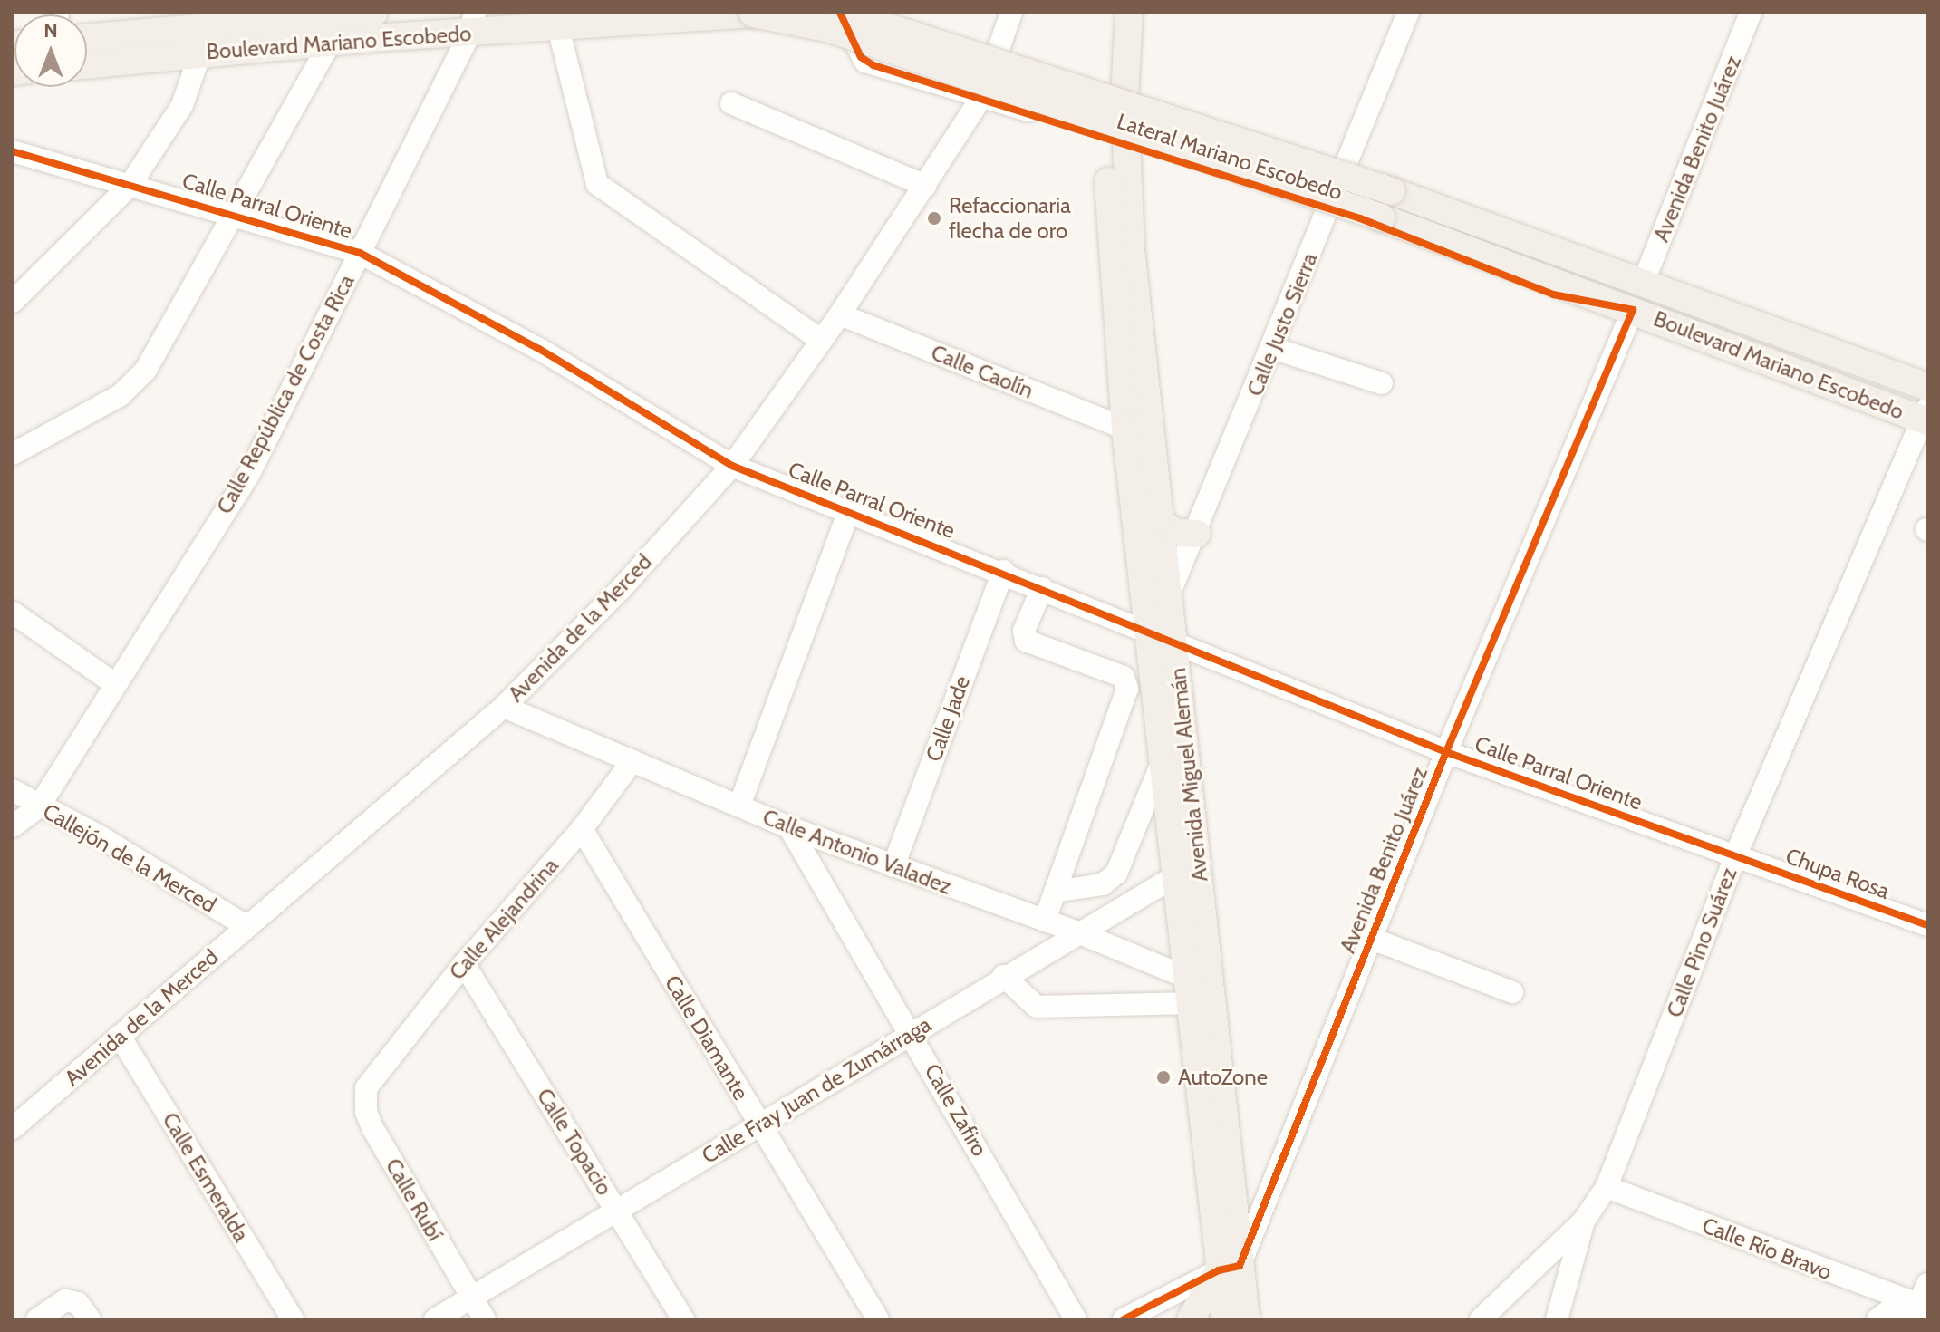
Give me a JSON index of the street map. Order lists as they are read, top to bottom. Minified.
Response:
{"streets":{"main road":["Boulevard Mariano Escobedo","Avenida Miguel Alemán"],"street":["Avenida Benito Juárez","Lateral Mariano Escobedo","Calle Parral Oriente","Calle Justo Sierra","Calle Caolín","Calle República de Costa Rica","Avenida de la Merced","Calle Jade","Calle Antonio Valadez","Callejón de la Merced","Chupa Rosa","Calle Alejandrina","Calle Pino Suárez","Calle Diamante","Calle Fray Juan de Zumárraga","Calle Zafiro","Calle Topacio","Calle Esmeralda","Calle Rubí","Calle Río Bravo"]},"crossings":[["Boulevard Mariano Escobedo","Avenida Benito Juárez"],["Boulevard Mariano Escobedo","Lateral Mariano Escobedo"],["Boulevard Mariano Escobedo","Calle República de Costa Rica"],["Boulevard Mariano Escobedo","Calle Pino Suárez"],["Avenida Benito Juárez","Calle Parral Oriente"],["Avenida Benito Juárez","Avenida Miguel Alemán"],["Lateral Mariano Escobedo","Calle Justo Sierra"],["Lateral Mariano Escobedo","Avenida de la Merced"],["Lateral Mariano Escobedo","Avenida Miguel Alemán"],["Calle Parral Oriente","Calle Justo Sierra"],["Calle Parral Oriente","Calle República de Costa Rica"],["Calle Parral Oriente","Avenida de la Merced"],["Calle Parral Oriente","Calle Jade"],["Calle Parral Oriente","Avenida Miguel Alemán"],["Calle Parral Oriente","Chupa Rosa"],["Calle Parral Oriente","Calle Pino Suárez"],["Calle Justo Sierra","Avenida Miguel Alemán"],["Calle Caolín","Avenida de la Merced"],["Calle Caolín","Avenida Miguel Alemán"],["Calle República de Costa Rica","Callejón de la Merced"],["Avenida de la Merced","Calle Antonio Valadez"],["Avenida de la Merced","Callejón de la Merced"],["Avenida de la Merced","Calle Esmeralda"],["Calle Jade","Calle Antonio Valadez"],["Avenida Miguel Alemán","Calle Antonio Valadez"],["Avenida Miguel Alemán","Calle Fray Juan de Zumárraga"],["Calle Antonio Valadez","Calle Alejandrina"],["Calle Antonio Valadez","Calle Fray Juan de Zumárraga"],["Calle Antonio Valadez","Calle Zafiro"],["Chupa Rosa","Calle Pino Suárez"],["Calle Alejandrina","Calle Diamante"],["Calle Alejandrina","Calle Topacio"],["Calle Alejandrina","Calle Rubí"],["Calle Pino Suárez","Calle Río Bravo"],["Calle Diamante","Calle Fray Juan de Zumárraga"],["Calle Fray Juan de Zumárraga","Calle Zafiro"],["Calle Fray Juan de Zumárraga","Calle Topacio"],["Calle Fray Juan de Zumárraga","Calle Rubí"]],"places":["Refaccionaria flecha de oro","AutoZone"],"north":"top"}
